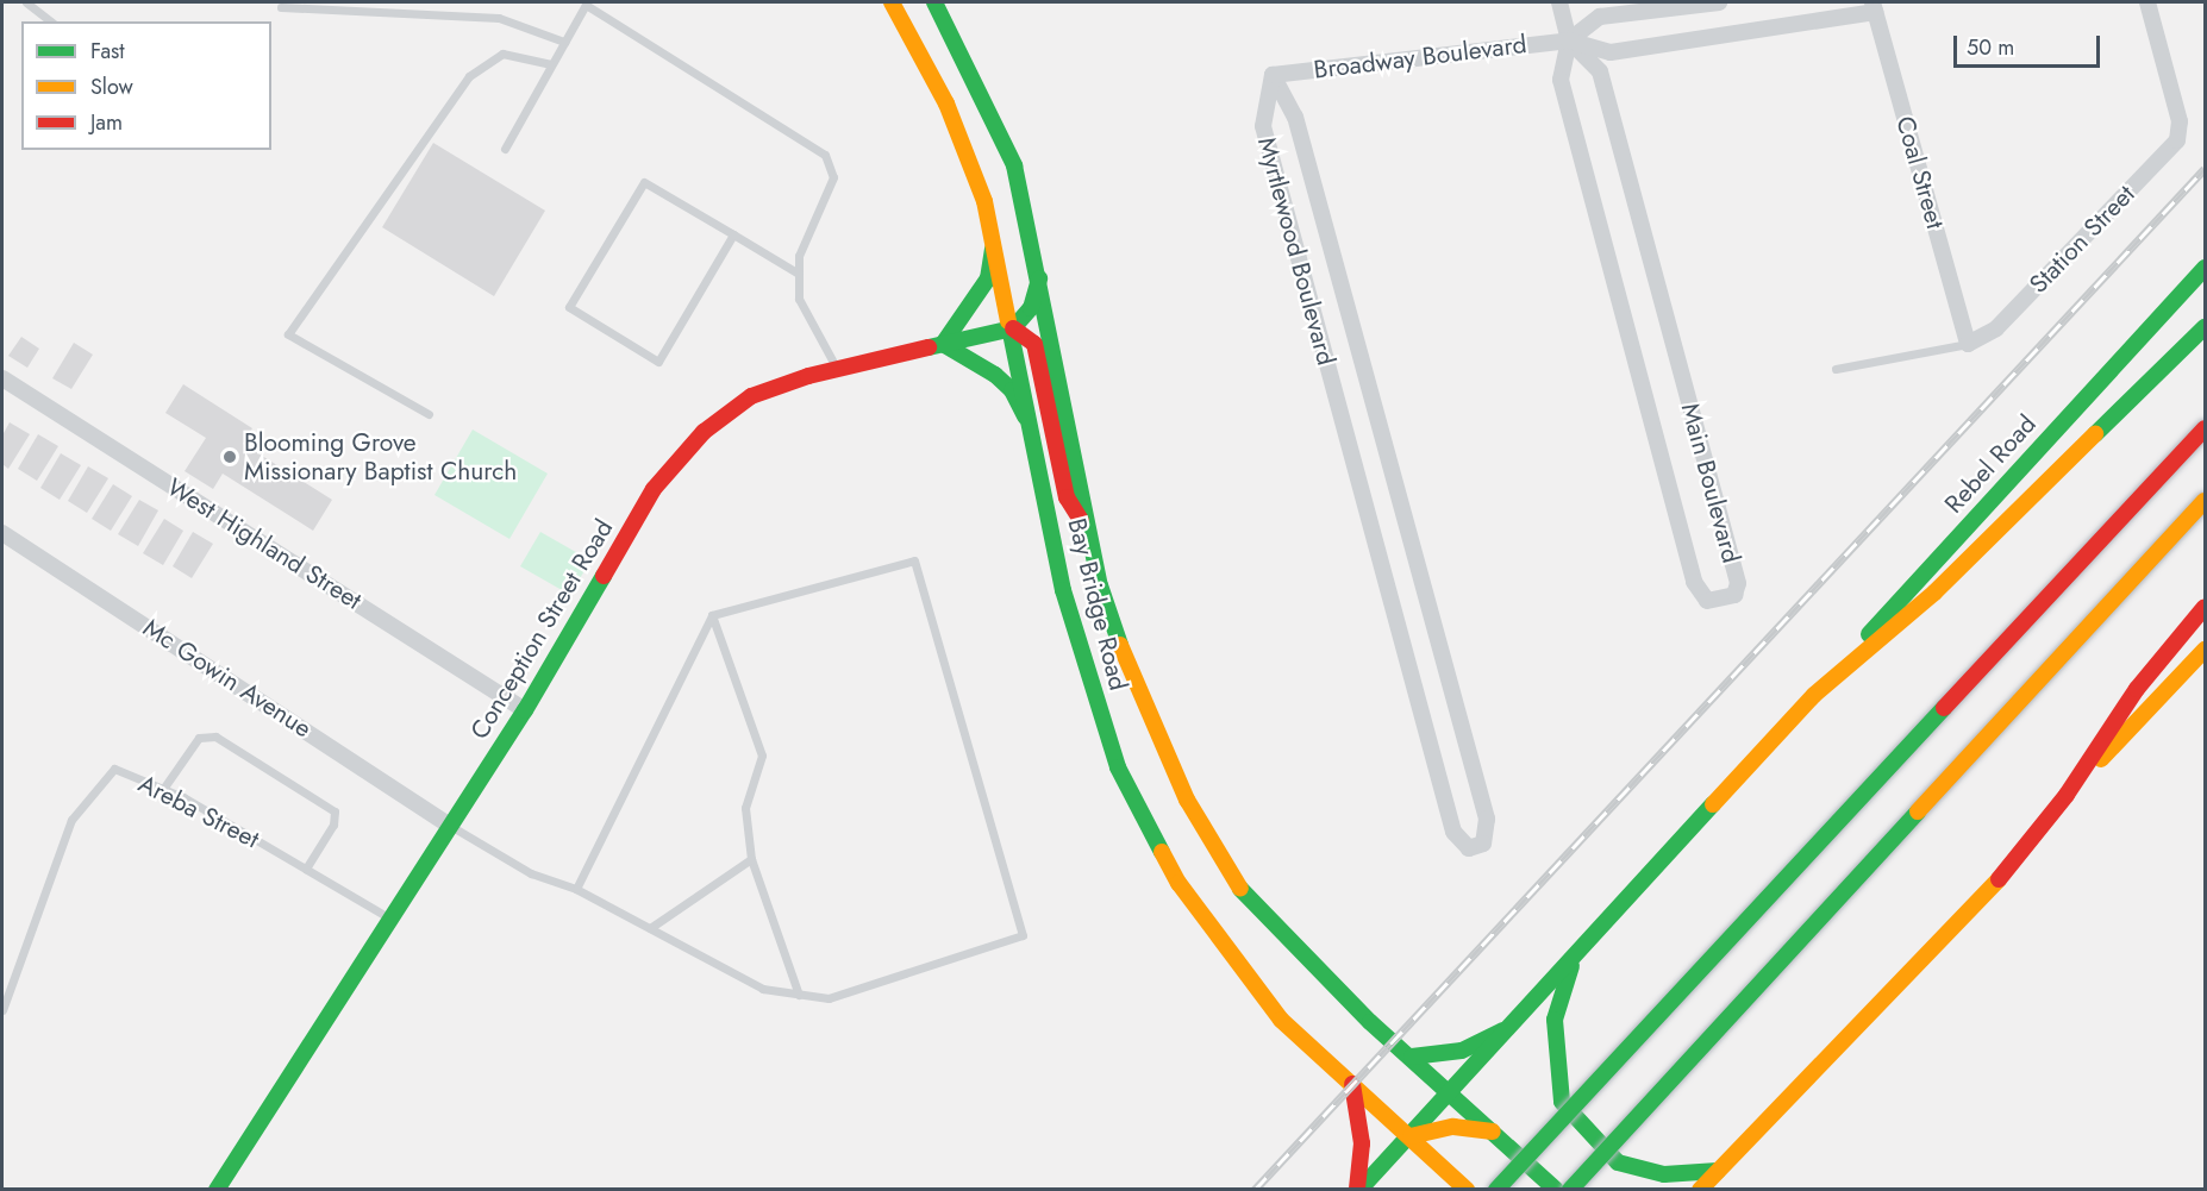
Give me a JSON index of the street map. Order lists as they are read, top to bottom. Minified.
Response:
{"streets":{"main road":["Rebel Road","Bay Bridge Road","Conception Street Road"],"street":["Broadway Boulevard","Coal Street","Station Street","Myrtlewood Boulevard","Main Boulevard","West Highland Street","Mc Gowin Avenue"],"lane":["Areba Street"]},"crossings":[["Broadway Boulevard","Coal Street"],["Broadway Boulevard","Myrtlewood Boulevard"],["Broadway Boulevard","Main Boulevard"],["Coal Street","Station Street"],["West Highland Street","Conception Street Road"],["Bay Bridge Road","Conception Street Road"],["Conception Street Road","Mc Gowin Avenue"],["Conception Street Road","Areba Street"]],"places":["Blooming Grove Missionary Baptist Church"],"legend":["Fast","Slow","Jam"],"scale_bar":"50 m"}
